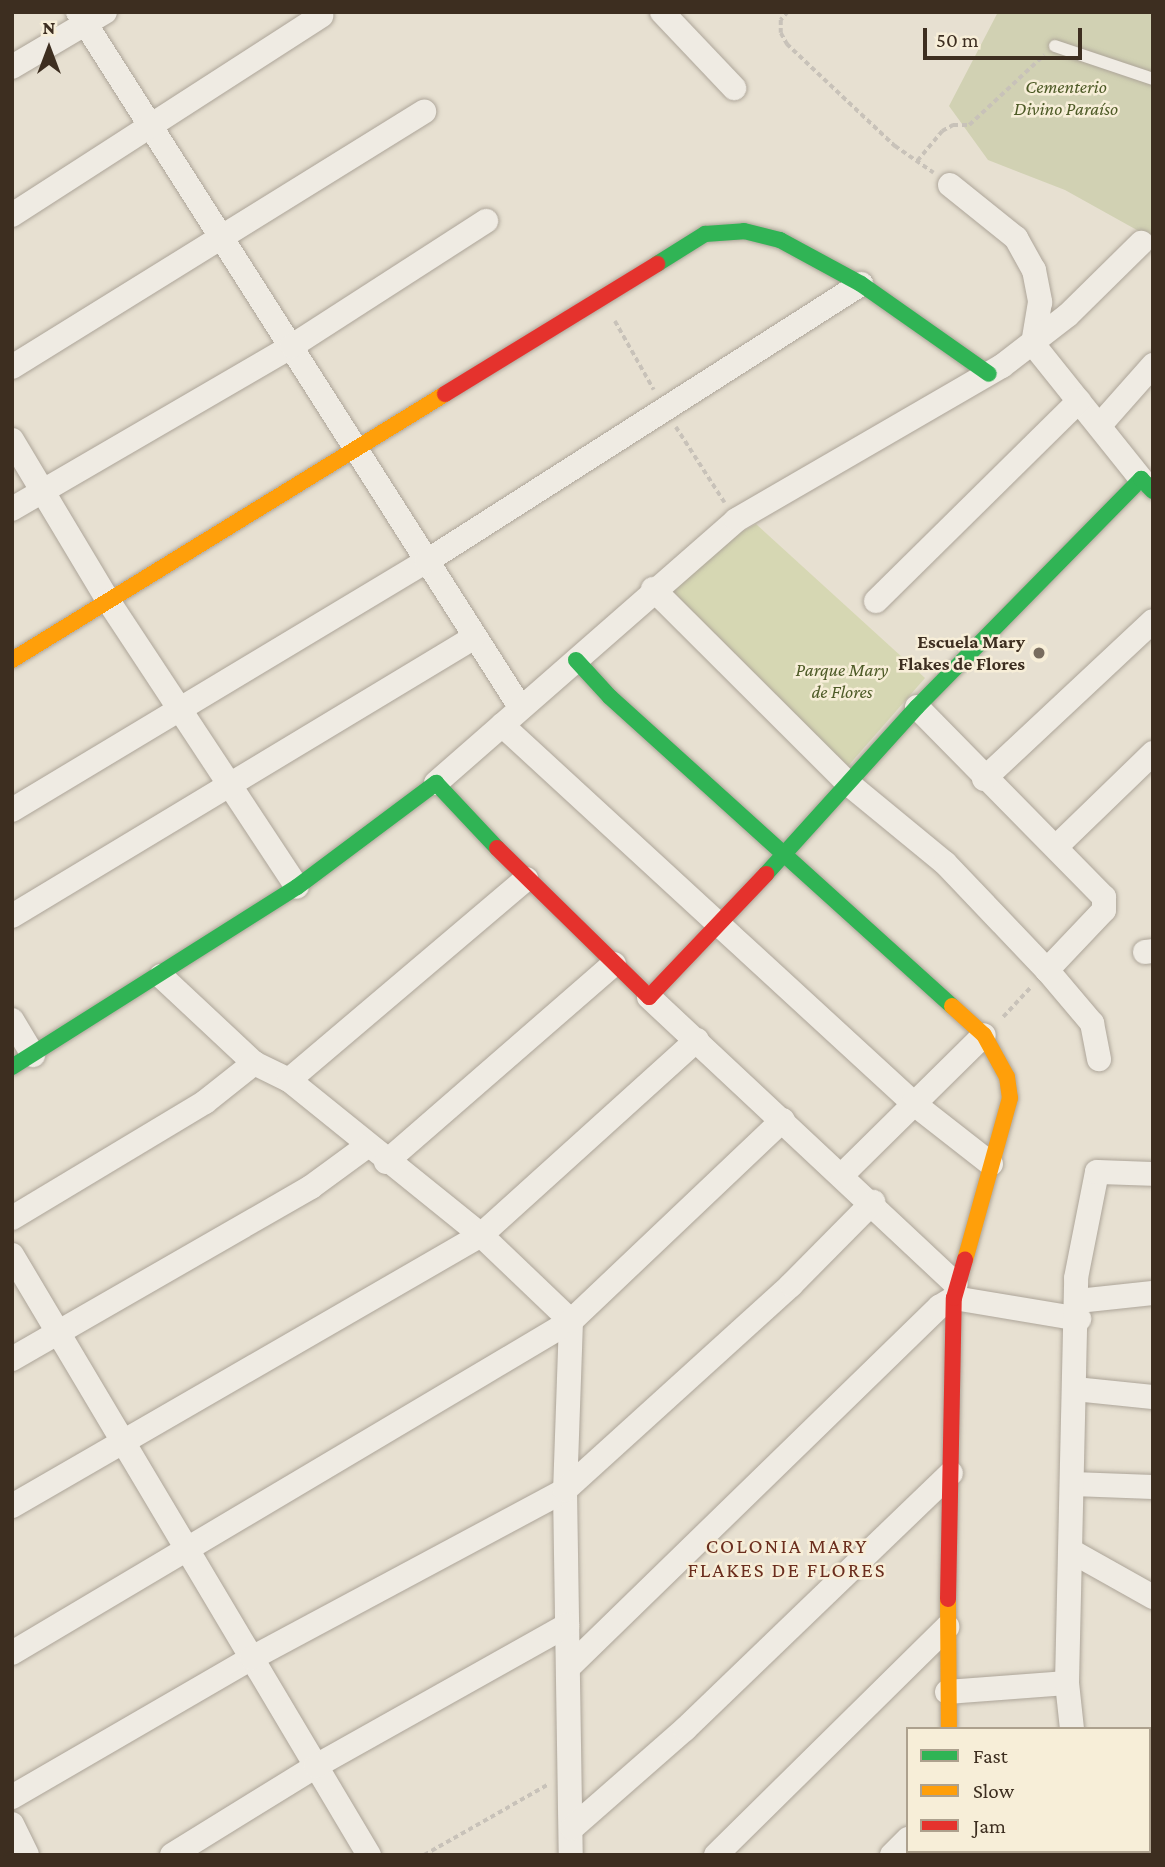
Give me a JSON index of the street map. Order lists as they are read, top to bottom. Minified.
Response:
{"districts":["COLONIA MARY FLAKES DE FLORES"],"parks":["Cementerio Divino Paraíso","Parque Mary de Flores"],"places":["Escuela Mary Flakes de Flores"],"legend":["Fast","Slow","Jam"],"scale_bar":"50 m","north":"top"}
